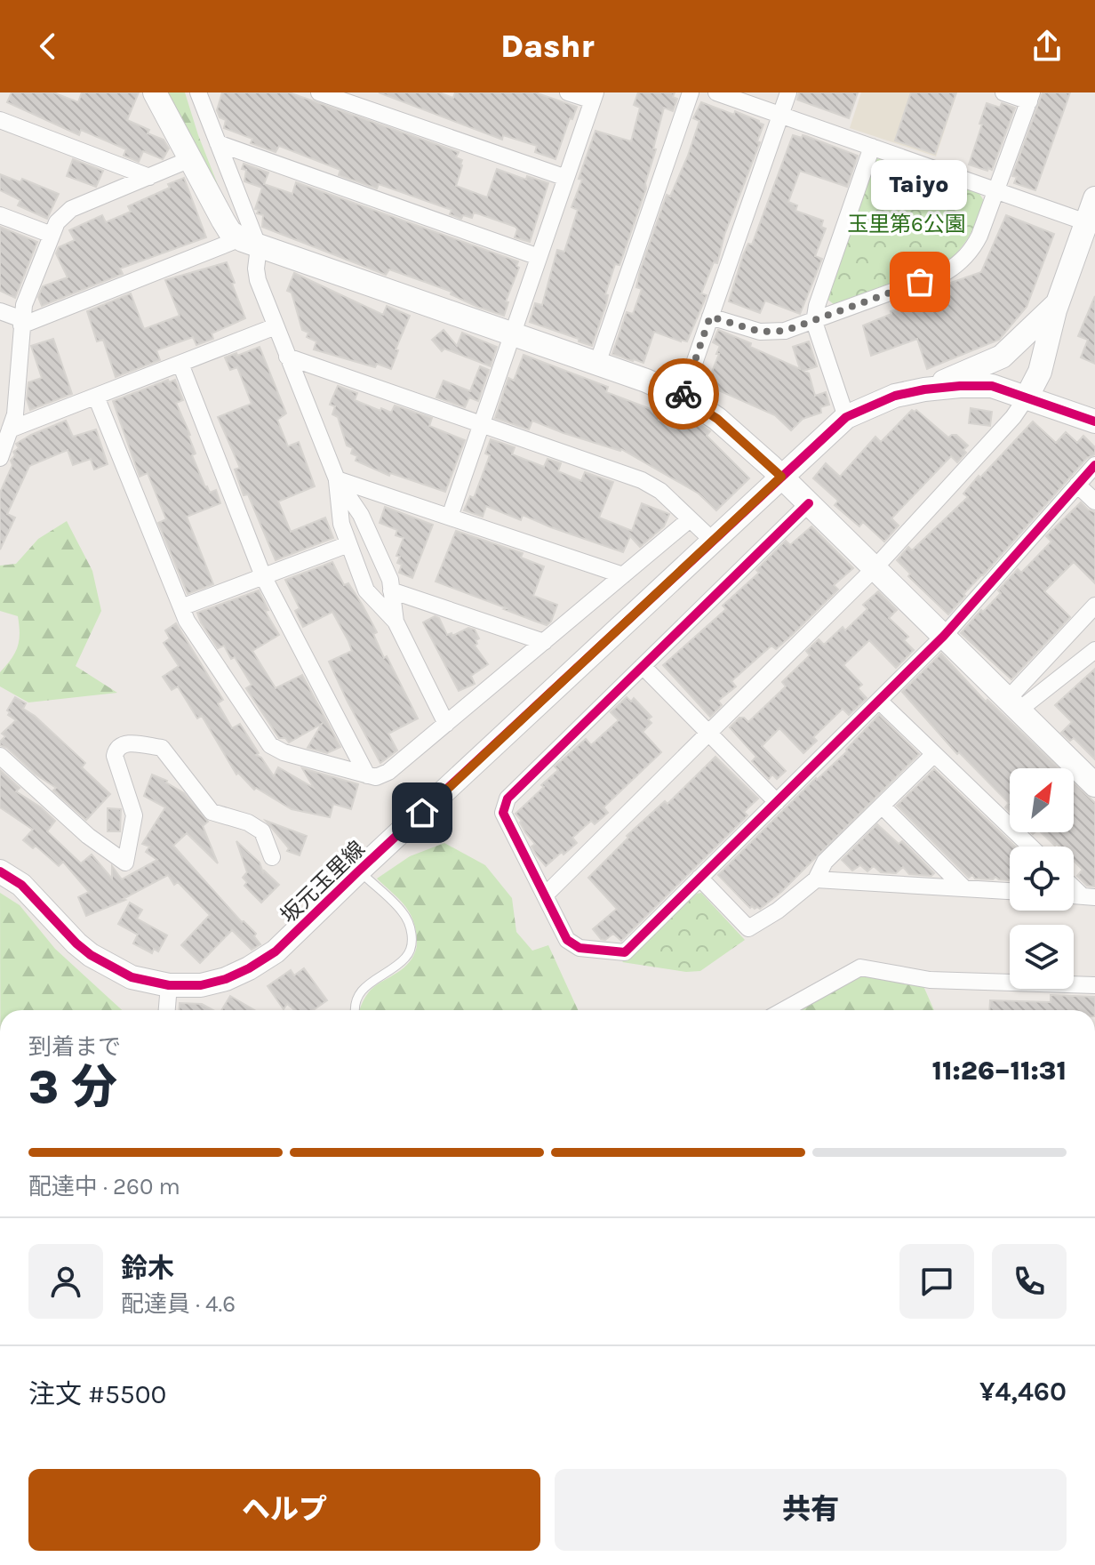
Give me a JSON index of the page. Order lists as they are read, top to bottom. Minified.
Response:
{"streets":{"street":["坂元玉里線"]},"parks":["玉里第6公園"],"places":["Taiyo"],"north":"top right","page":{"header":"Dashr","bubble":"Taiyo","heading":["3 分","到着まで","11:26–11:31"],"panel":["鈴木","配達員 · 4.6","注文 #5500","¥4,460"],"bar":"配達中 · 260 m","buttons":["ヘルプ","共有"]}}
